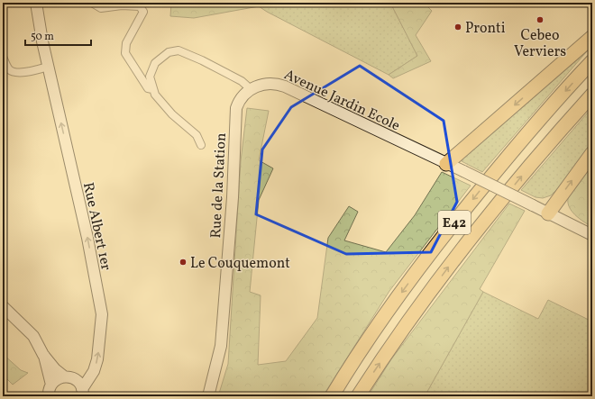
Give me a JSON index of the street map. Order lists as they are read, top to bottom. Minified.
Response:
{"streets":{"highway":["E42"],"street":["Avenue Jardin Ecole","Rue de la Station","Rue Albert 1er"]},"crossings":[["Avenue Jardin Ecole","Rue de la Station"]],"one_way":["Rue Albert 1er"],"places":["Cebeo Verviers","Pronti","Le Couquemont"],"scale_bar":"50 m"}
